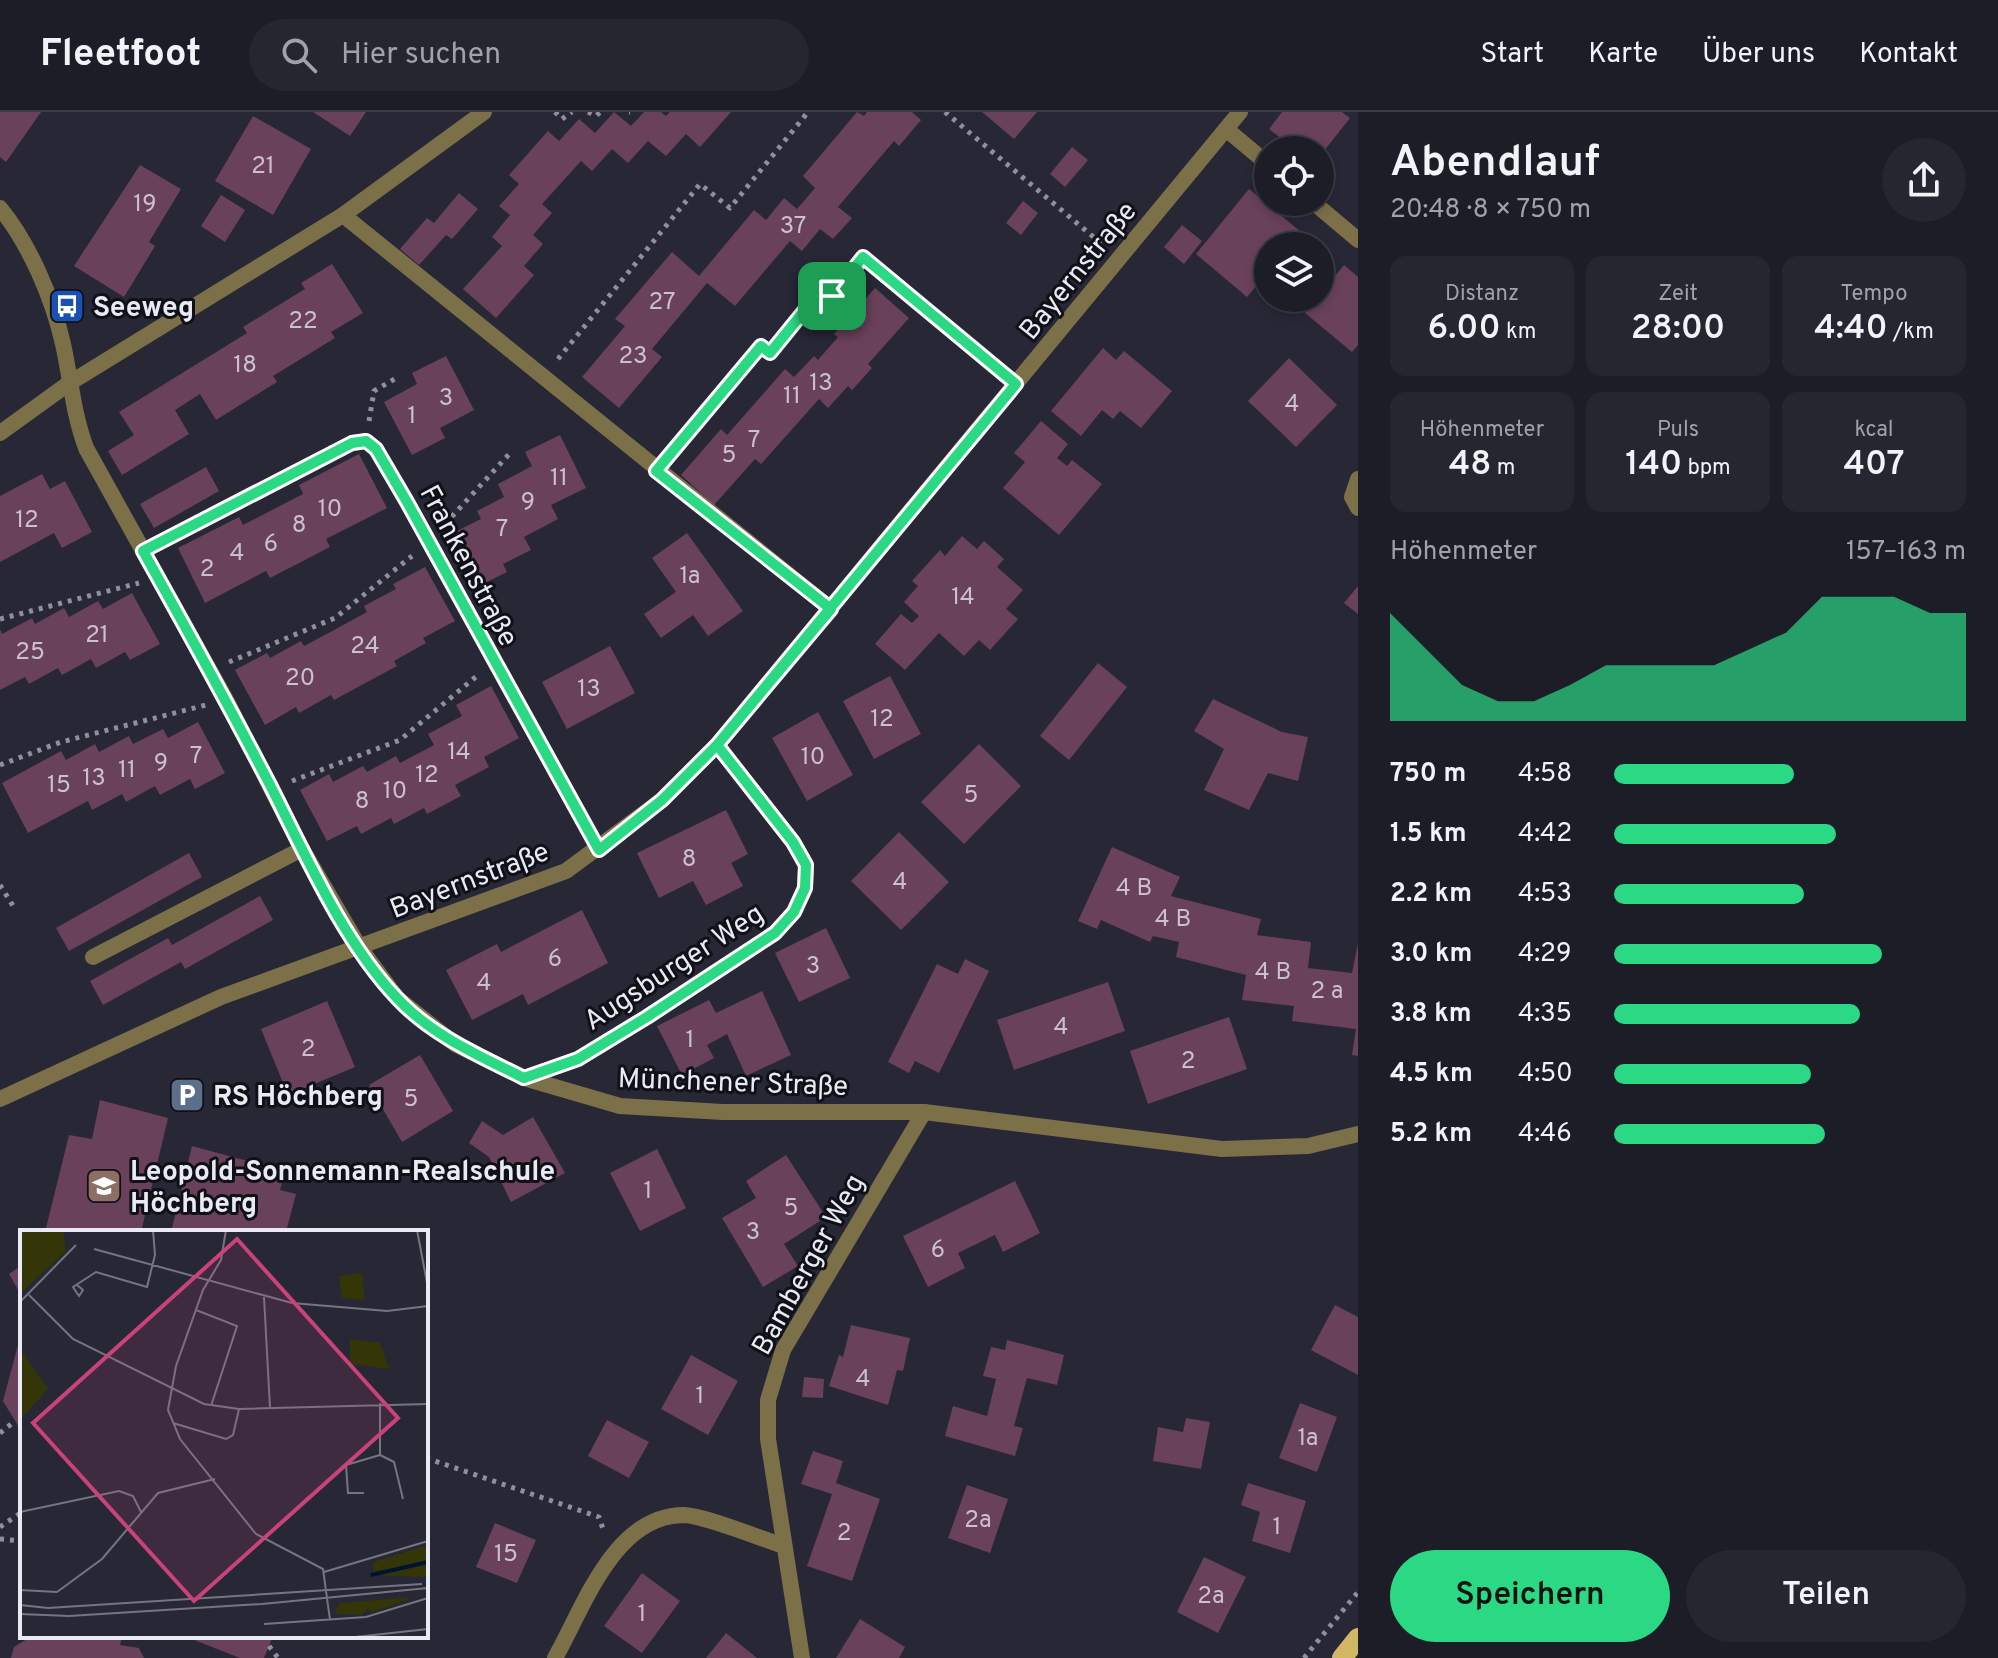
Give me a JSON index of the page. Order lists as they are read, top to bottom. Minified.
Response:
{"streets":{"street":["Bayernstraße","Frankenstraße","Augsburger Weg","Münchener Straße","Bamberger Weg"]},"crossings":[["Bayernstraße","Frankenstraße"],["Bayernstraße","Augsburger Weg"],["Bayernstraße","Münchener Straße"],["Augsburger Weg","Münchener Straße"],["Münchener Straße","Bamberger Weg"]],"places":{"bus stop":["Seeweg"],"parking":["RS Höchberg"],"school or university":["Leopold-Sonnemann-Realschule Höchberg"]},"house_numbers":["21","19","37","27","22","23","18","13","11","3","4","1","7","5","11","9","10","12","8","7","6","4","2","1a","14","21","24","25","20","13","12","14","7","10","9","11","12","13","15","10","5","8","8","4","4 B","4 B","6","3","4 B","4","2 a","4","1","2","2","5","1","5","3","6","4","1","1a","2a","1","2","15","2a","1"],"page":{"header":"Fleetfoot","search":"Hier suchen","nav":["Start","Karte","Über uns","Kontakt"],"heading":["Abendlauf","20:48 · 8 × 750 m"],"stats":[["Distanz","6.00 km"],["Zeit","28:00"],["Tempo","4:40 /km"],["Höhenmeter","48 m"],["Puls","140 bpm"],["kcal","407"]],"chart":["Höhenmeter","157–163 m"],"list":[{"name":"750 m","note":"4:58"},{"name":"1.5 km","note":"4:42"},{"name":"2.2 km","note":"4:53"},{"name":"3.0 km","note":"4:29"},{"name":"3.8 km","note":"4:35"},{"name":"4.5 km","note":"4:50"},{"name":"5.2 km","note":"4:46"}],"buttons":["Speichern","Teilen"]}}
